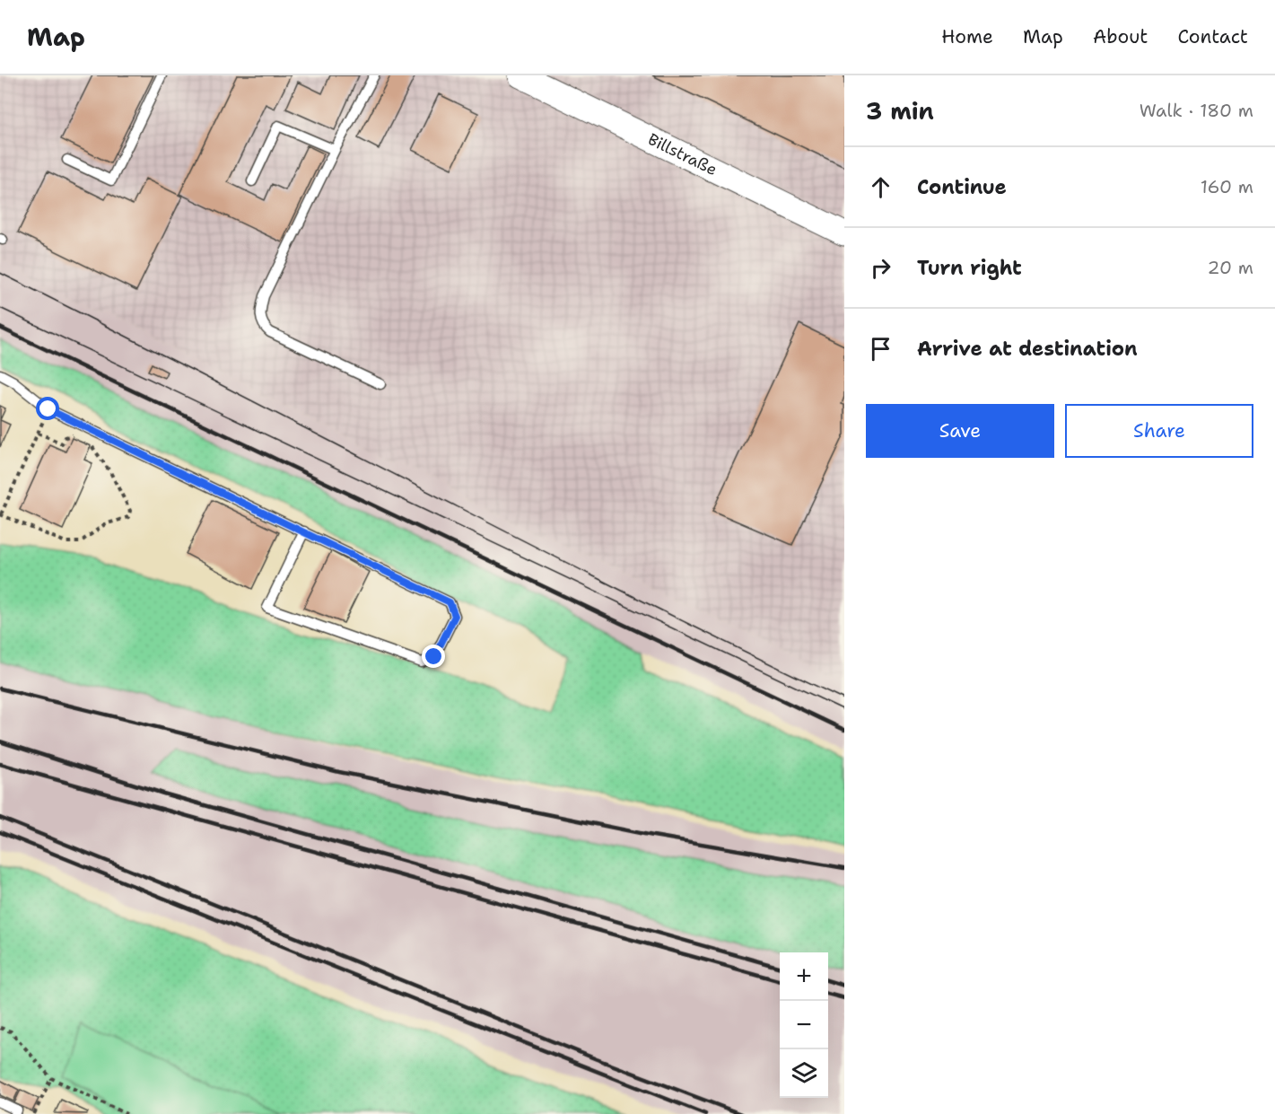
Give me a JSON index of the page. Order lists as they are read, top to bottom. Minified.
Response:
{"streets":{"street":["Billstraße"]},"page":{"header":"Map","nav":["Home","Map","About","Contact"],"heading":["3 min","Walk · 180 m"],"list":[["Continue","160 m"],["Turn right","20 m"],"Arrive at destination"],"buttons":["Save","Share"],"map_buttons":["+","−"]}}
